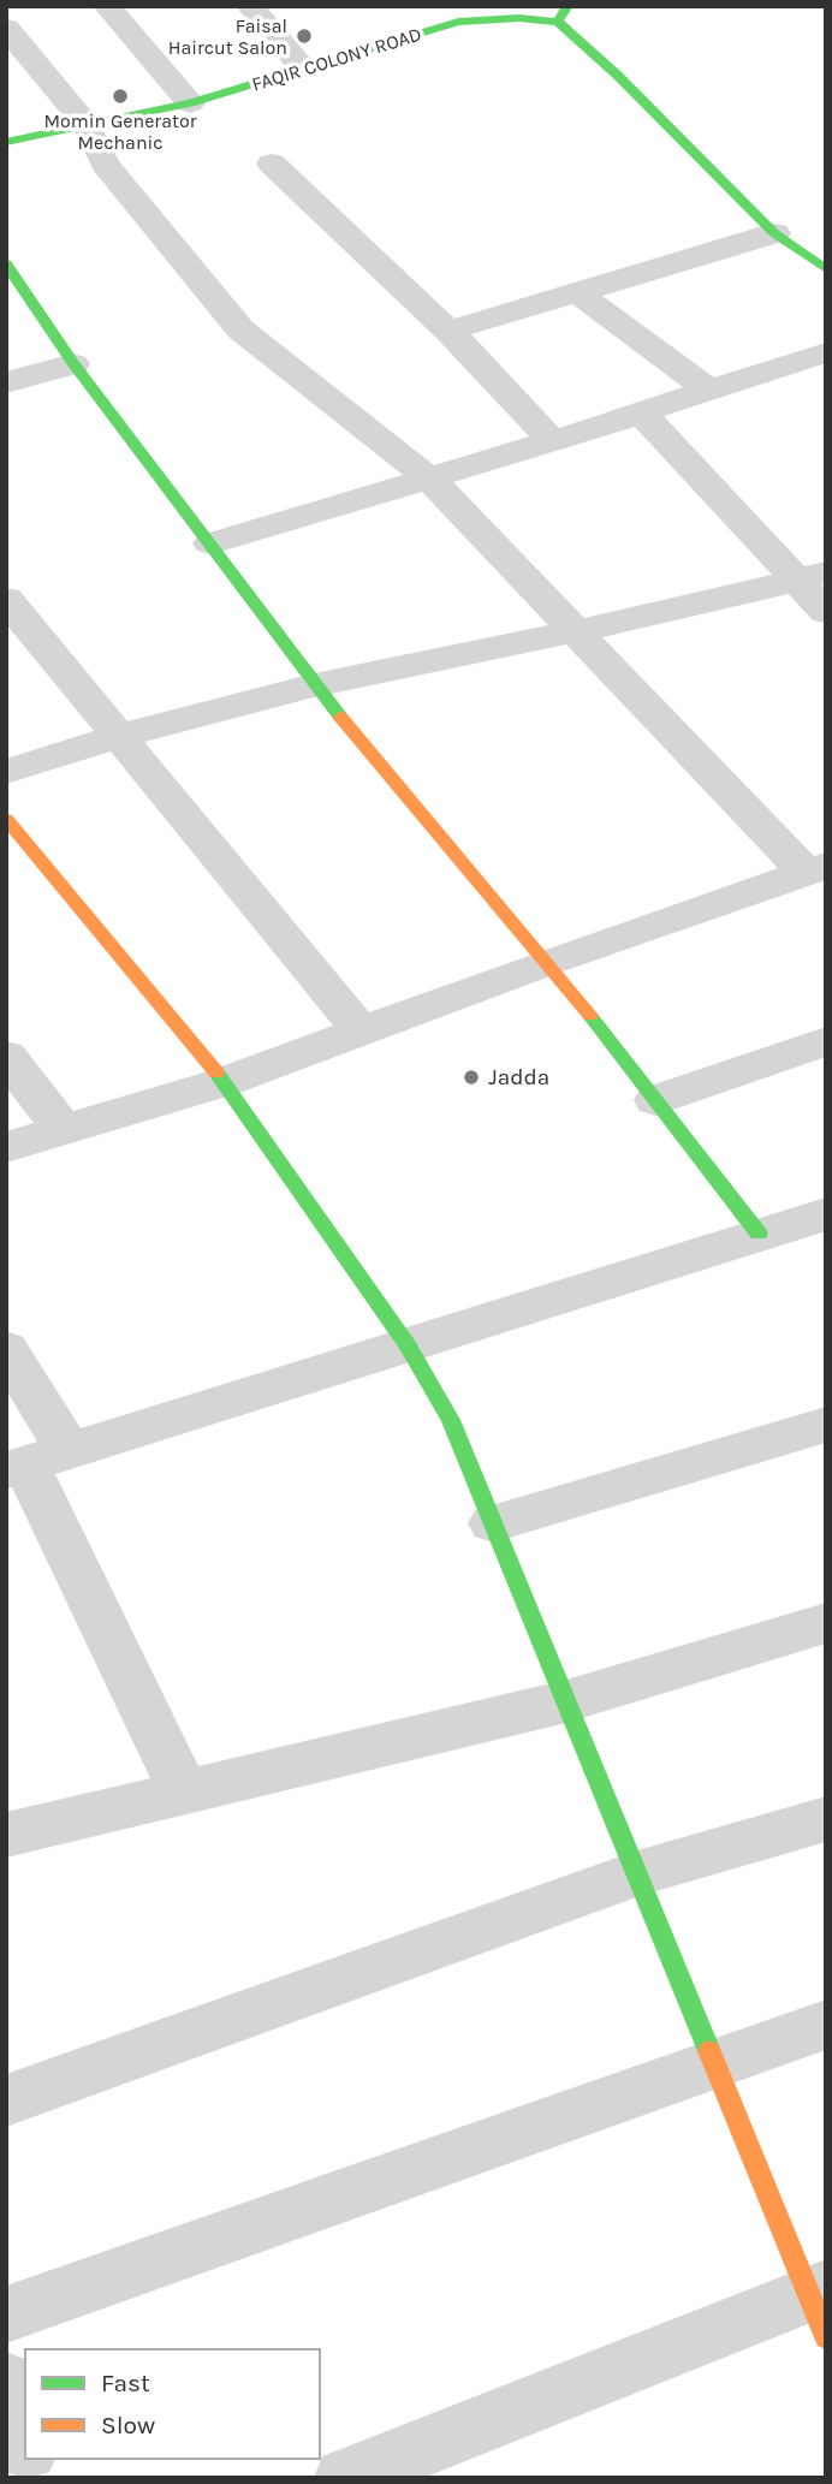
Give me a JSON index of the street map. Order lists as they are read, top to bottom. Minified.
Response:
{"streets":{"street":["FAQIR COLONY ROAD"]},"places":["Faisal Haircut Salon","Momin Generator Mechanic","Jadda"],"legend":["Fast","Slow"]}
